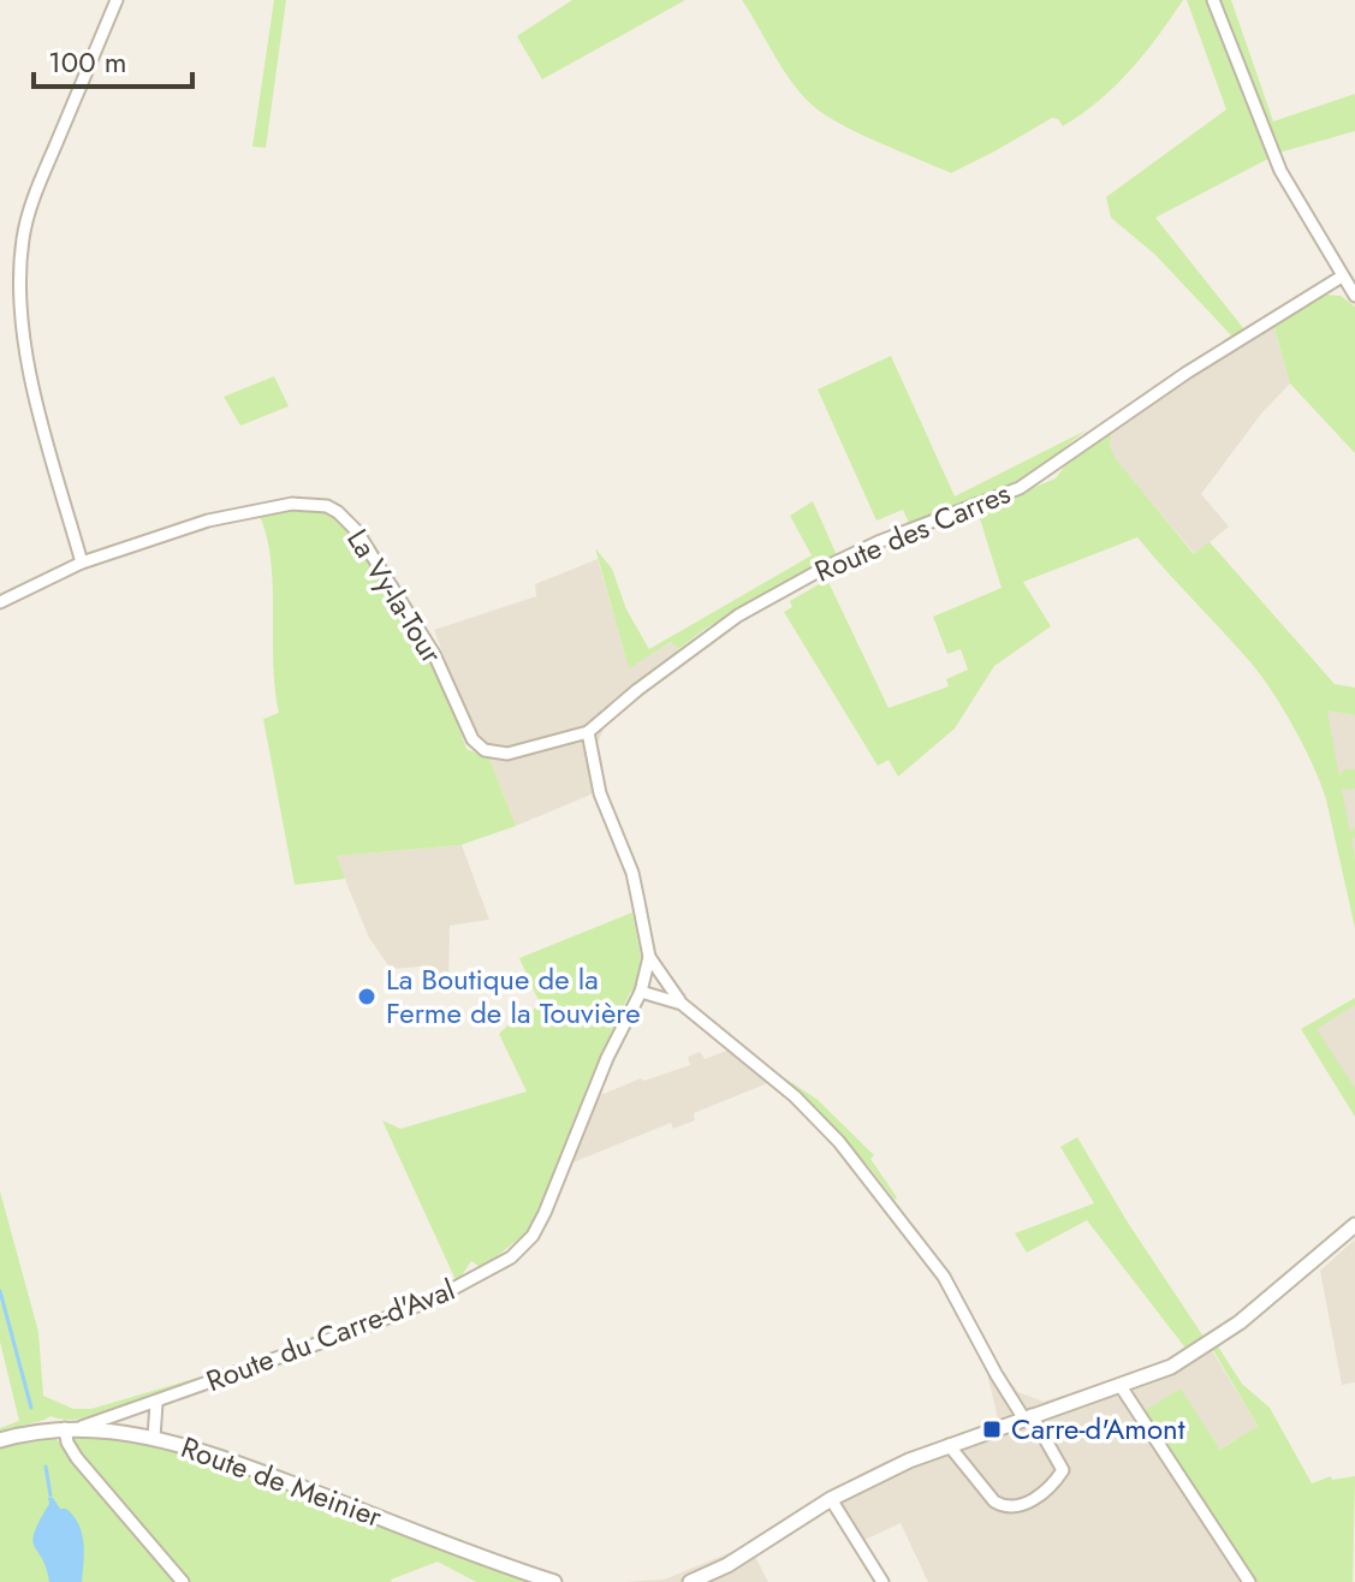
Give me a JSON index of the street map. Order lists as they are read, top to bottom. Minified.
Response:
{"streets":{"street":["Route des Carres","La Vy-la-Tour","Route du Carre-d'Aval","Route de Meinier"]},"crossings":[["Route des Carres","La Vy-la-Tour"],["Route du Carre-d'Aval","Route de Meinier"]],"places":{"other":["La Boutique de la Ferme de la Touvière"],"transit":["Carre-d'Amont"]},"scale_bar":"100 m"}
